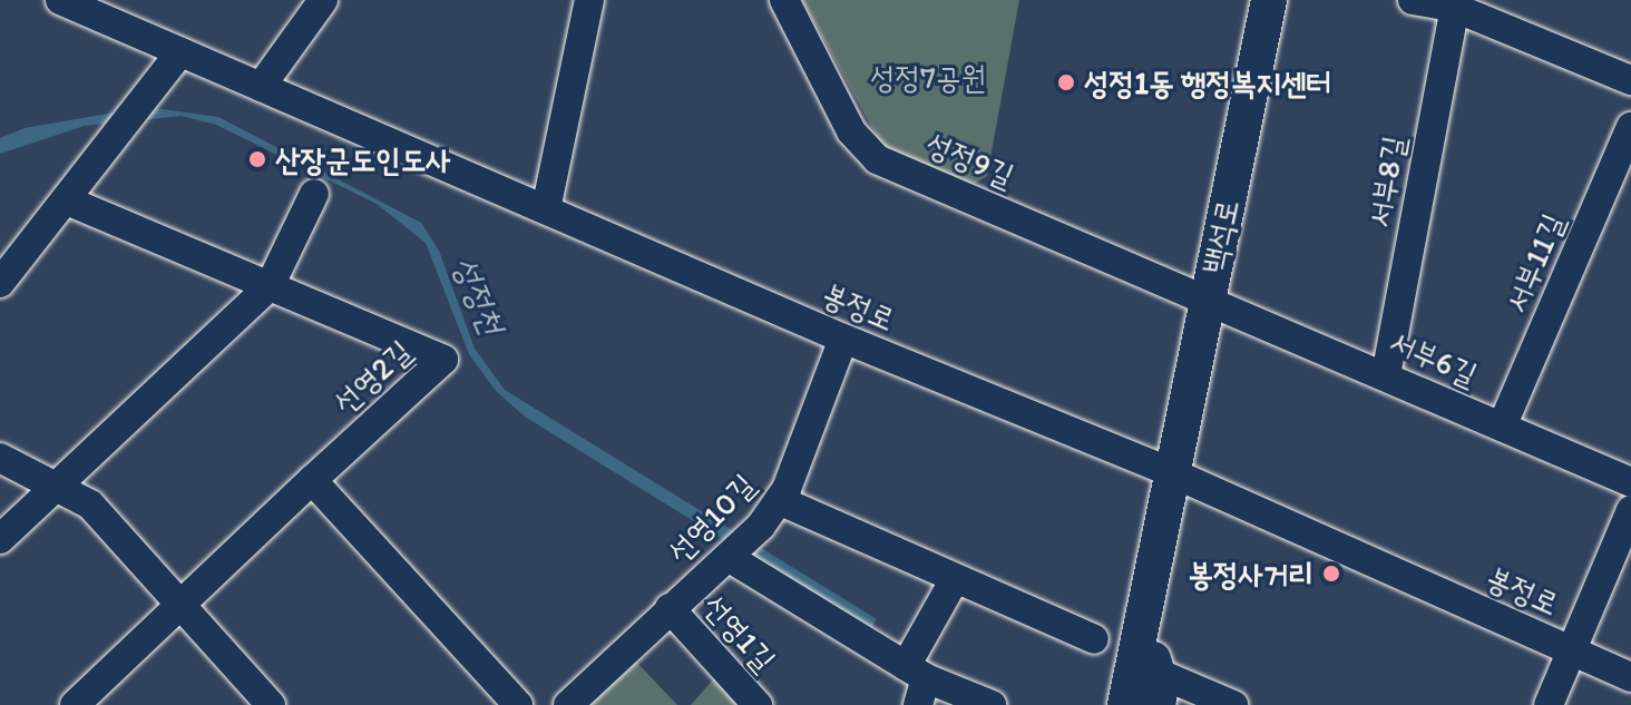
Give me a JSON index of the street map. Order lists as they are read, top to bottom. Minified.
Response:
{"streets":{"main road":["백석로"],"street":["성정9길","서부8길","서부11길","봉정로","서부6길","선영2길","선영10길","선영1길"]},"crossings":[["성정9길","백석로"],["성정9길","서부6길"],["서부8길","서부6길"],["백석로","봉정로"],["백석로","서부6길"],["서부11길","서부6길"],["봉정로","선영10길"],["선영10길","선영1길"]],"water":["성정천"],"parks":["성정7공원"],"places":["성정1동 행정복지센터","산장군도인도사","봉정사거리"]}
